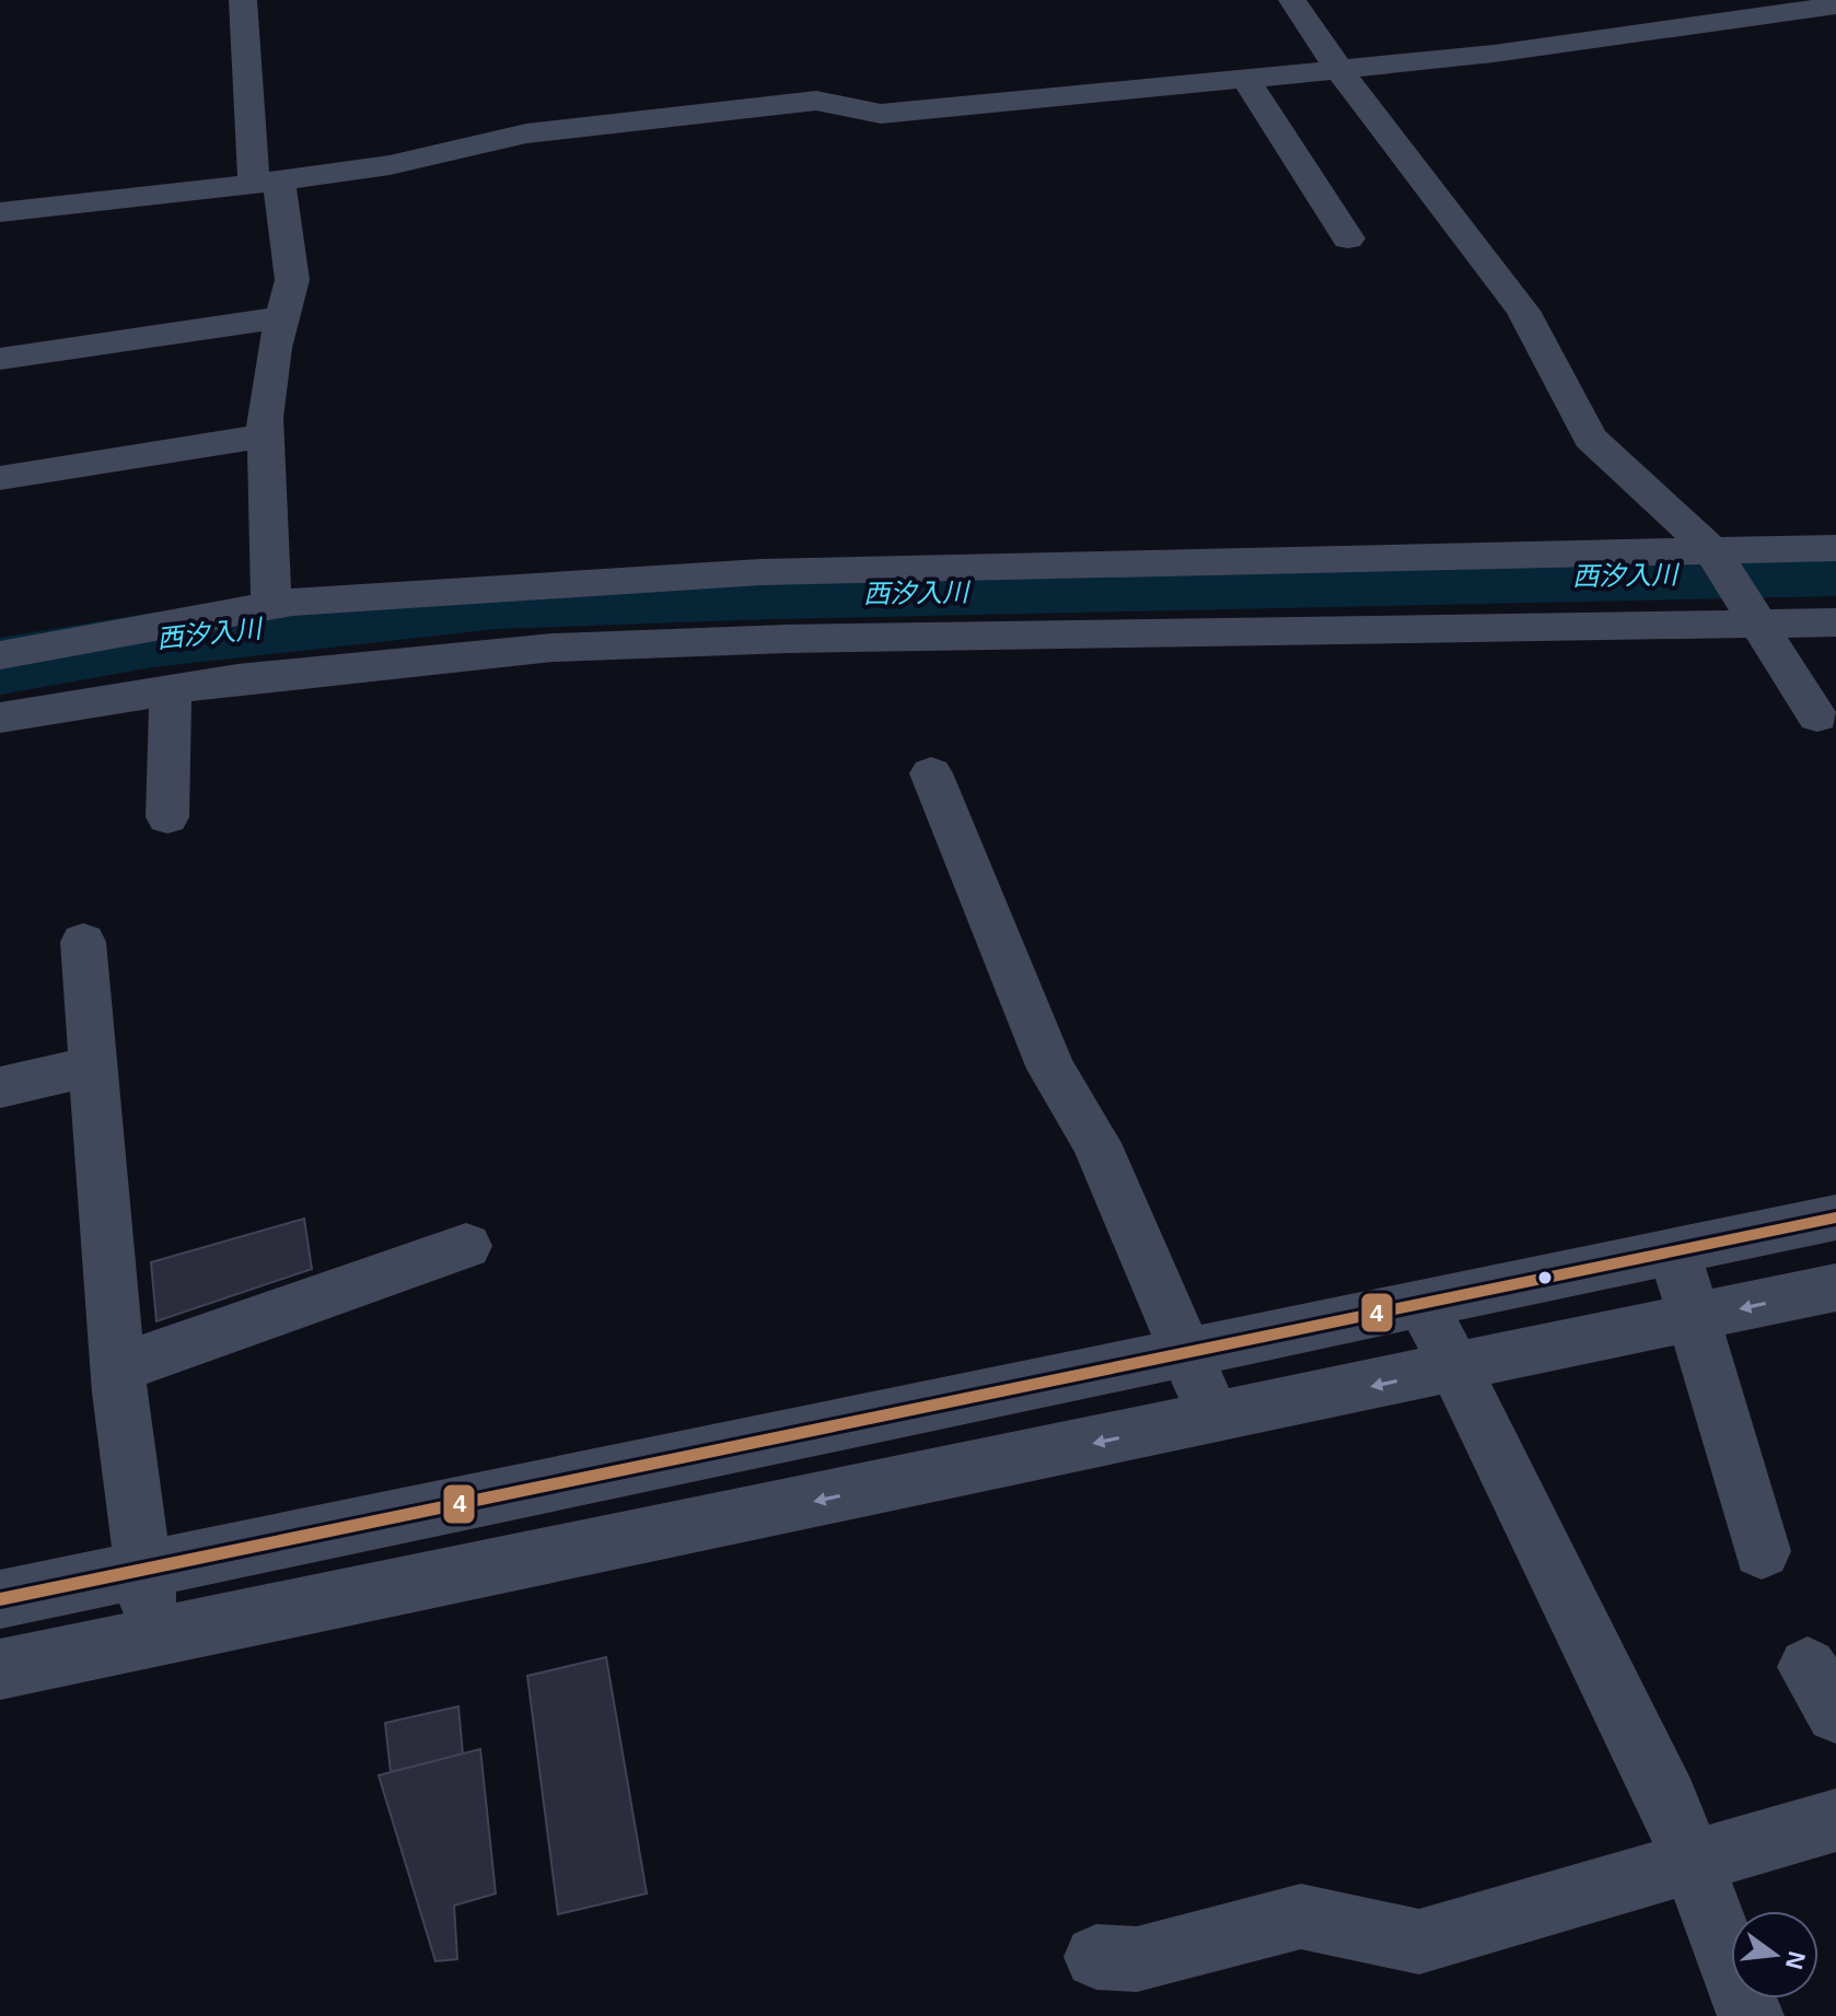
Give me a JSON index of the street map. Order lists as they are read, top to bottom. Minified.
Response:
{"water":["西汐入川"],"lines":["transit line 4"],"north":"right"}
